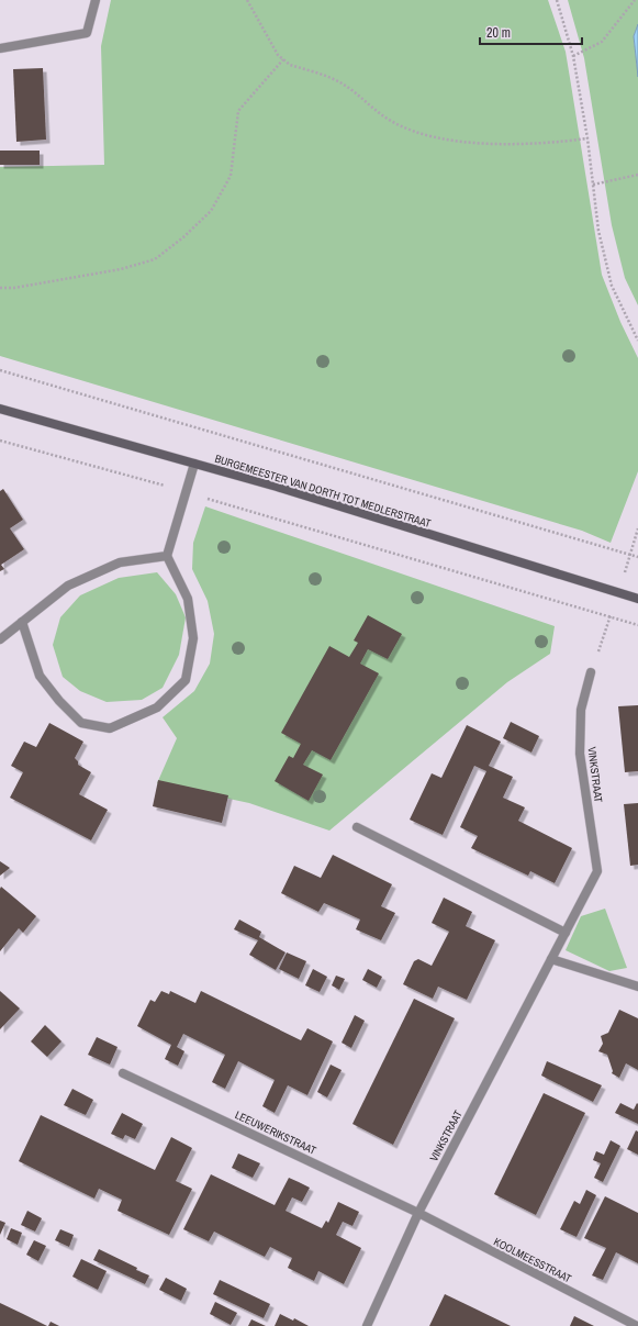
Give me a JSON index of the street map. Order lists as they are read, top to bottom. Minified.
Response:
{"streets":{"street":["BURGEMEESTER VAN DORTH TOT MEDLERSTRAAT","VINKSTRAAT","LEEUWERIKSTRAAT","KOOLMEESSTRAAT"]},"crossings":[["VINKSTRAAT","LEEUWERIKSTRAAT"],["VINKSTRAAT","KOOLMEESSTRAAT"],["LEEUWERIKSTRAAT","KOOLMEESSTRAAT"]],"scale_bar":"20 m"}
